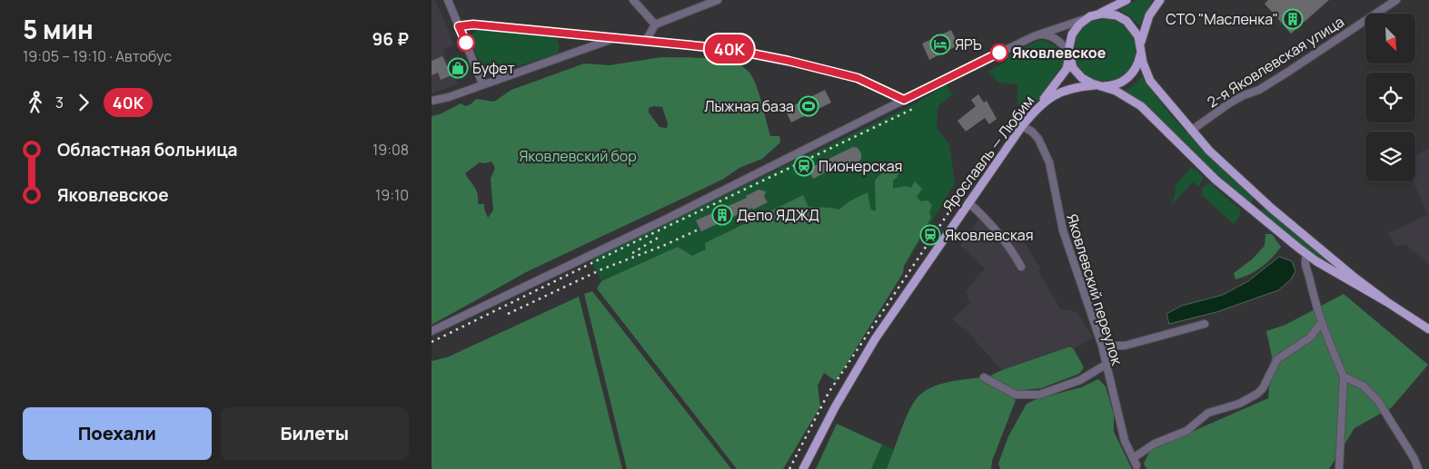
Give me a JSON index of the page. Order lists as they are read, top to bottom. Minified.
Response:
{"streets":{"main road":["Ярославль — Любим"],"street":["2-я Яковлевская улица","Яковлевский переулок"]},"crossings":[["Ярославль — Любим","Яковлевский переулок"]],"parks":["Яковлевский бор"],"places":{"building":["СТО \"Масленка\"","Депо ЯДЖД"],"hotel":["ЯРЪ"],"other":["Яковлевское"],"shop":["Буфет"],"sports":["Лыжная база"],"station":["Пионерская","Яковлевская"]},"lines":["bus line 40К"],"north":"bottom right","page":{"heading":["5 мин","19:05 – 19:10 · Автобус","96 ₽"],"on_map":"40К","legs":["3","40К"],"list":[{"name":"Областная больница","value":"19:08"},{"name":"Яковлевское","value":"19:10"}],"buttons":["Поехали","Билеты"]}}
